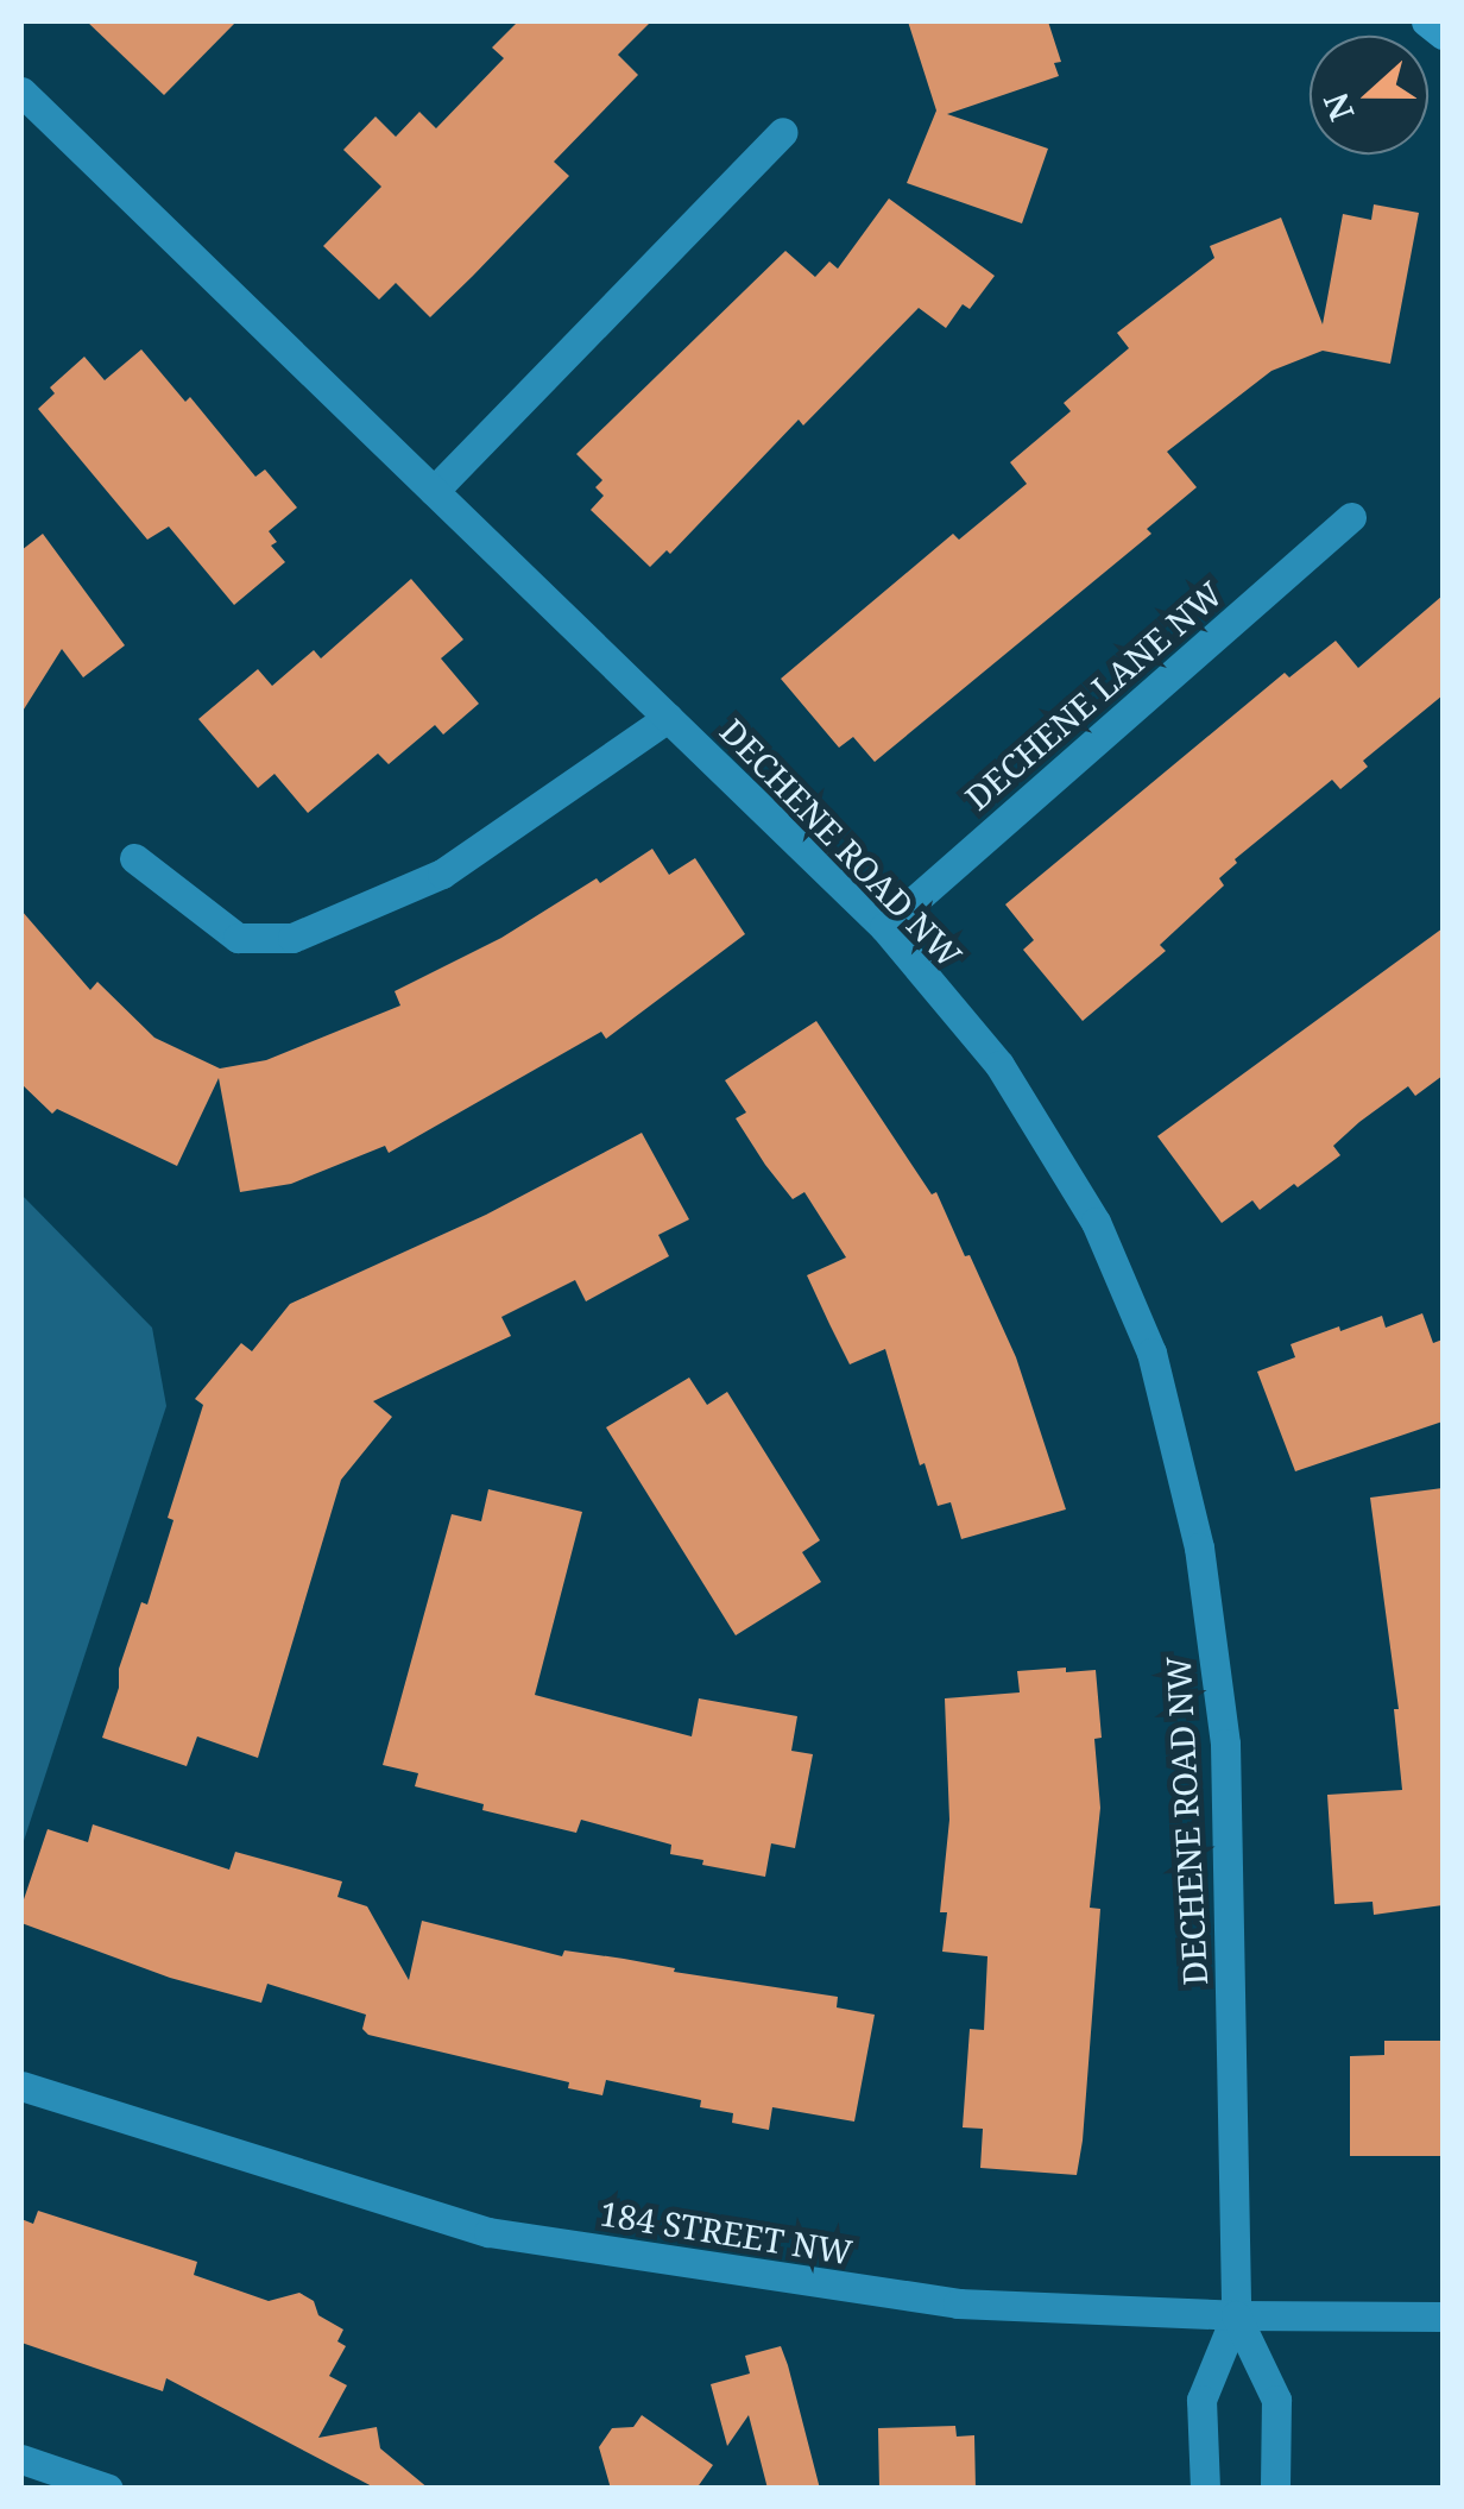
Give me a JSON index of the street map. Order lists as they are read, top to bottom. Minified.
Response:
{"streets":{"street":["DECHENE LANE NW","DECHENE ROAD NW","184 STREET NW"]},"crossings":[["DECHENE LANE NW","DECHENE ROAD NW"],["DECHENE ROAD NW","184 STREET NW"]],"north":"left"}
